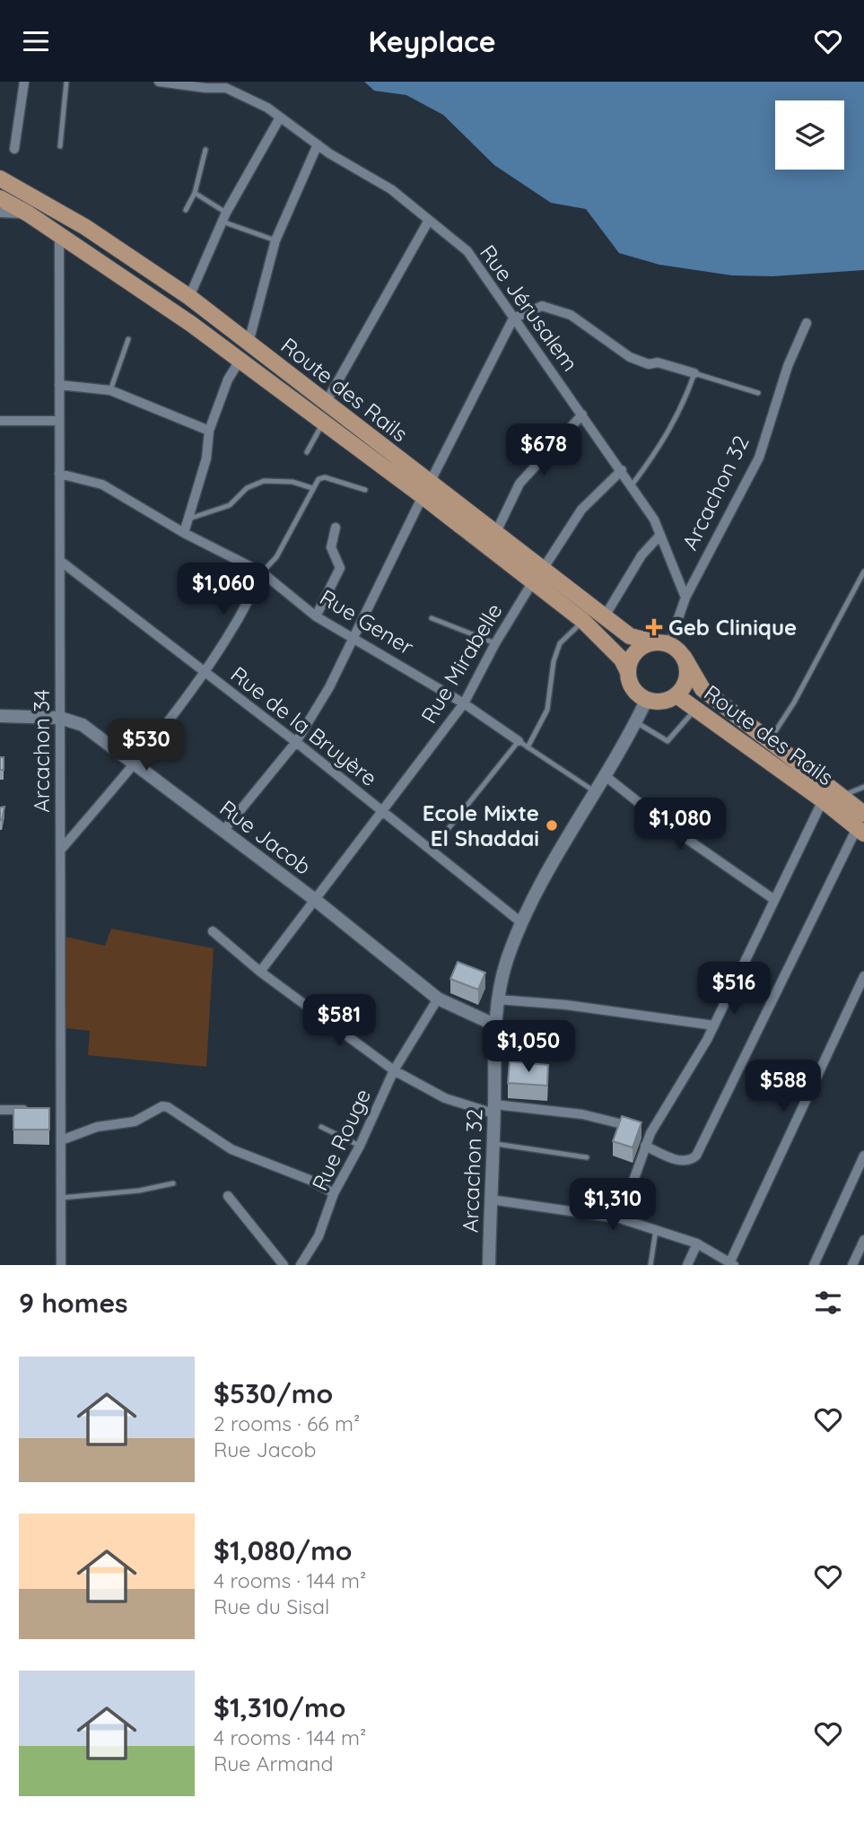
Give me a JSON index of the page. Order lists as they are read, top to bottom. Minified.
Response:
{"streets":{"main road":["Route des Rails"],"street":["Rue Jérusalem","Arcachon 32","Rue Gener","Rue Mirabelle","Rue de la Bruyère","Arcachon 34","Rue Jacob","Rue Rouge"]},"crossings":[["Rue Jérusalem","Arcachon 32"],["Rue Jérusalem","Rue Mirabelle"],["Route des Rails","Arcachon 32"],["Route des Rails","Rue Mirabelle"],["Route des Rails","Arcachon 34"],["Arcachon 32","Rue Gener"],["Arcachon 32","Rue de la Bruyère"],["Arcachon 32","Rue Jacob"],["Rue Gener","Rue Mirabelle"],["Rue Gener","Arcachon 34"],["Rue Mirabelle","Rue de la Bruyère"],["Rue Mirabelle","Rue Jacob"],["Rue de la Bruyère","Arcachon 34"],["Arcachon 34","Rue Jacob"],["Rue Jacob","Rue Rouge"]],"places":{"health":["Geb Clinique"],"other":["Ecole Mixte El Shaddai"]},"page":{"header":"Keyplace","price":["$678","$1,060","$530","$1,080","$516","$581","$1,050","$588","$1,310"],"heading":"9 homes","list":[{"name":"$530/mo","note":"2 rooms · 66 m² · Rue Jacob"},{"name":"$1,080/mo","note":"4 rooms · 144 m² · Rue du Sisal"},{"name":"$1,310/mo","note":"4 rooms · 144 m² · Rue Armand"}]}}
